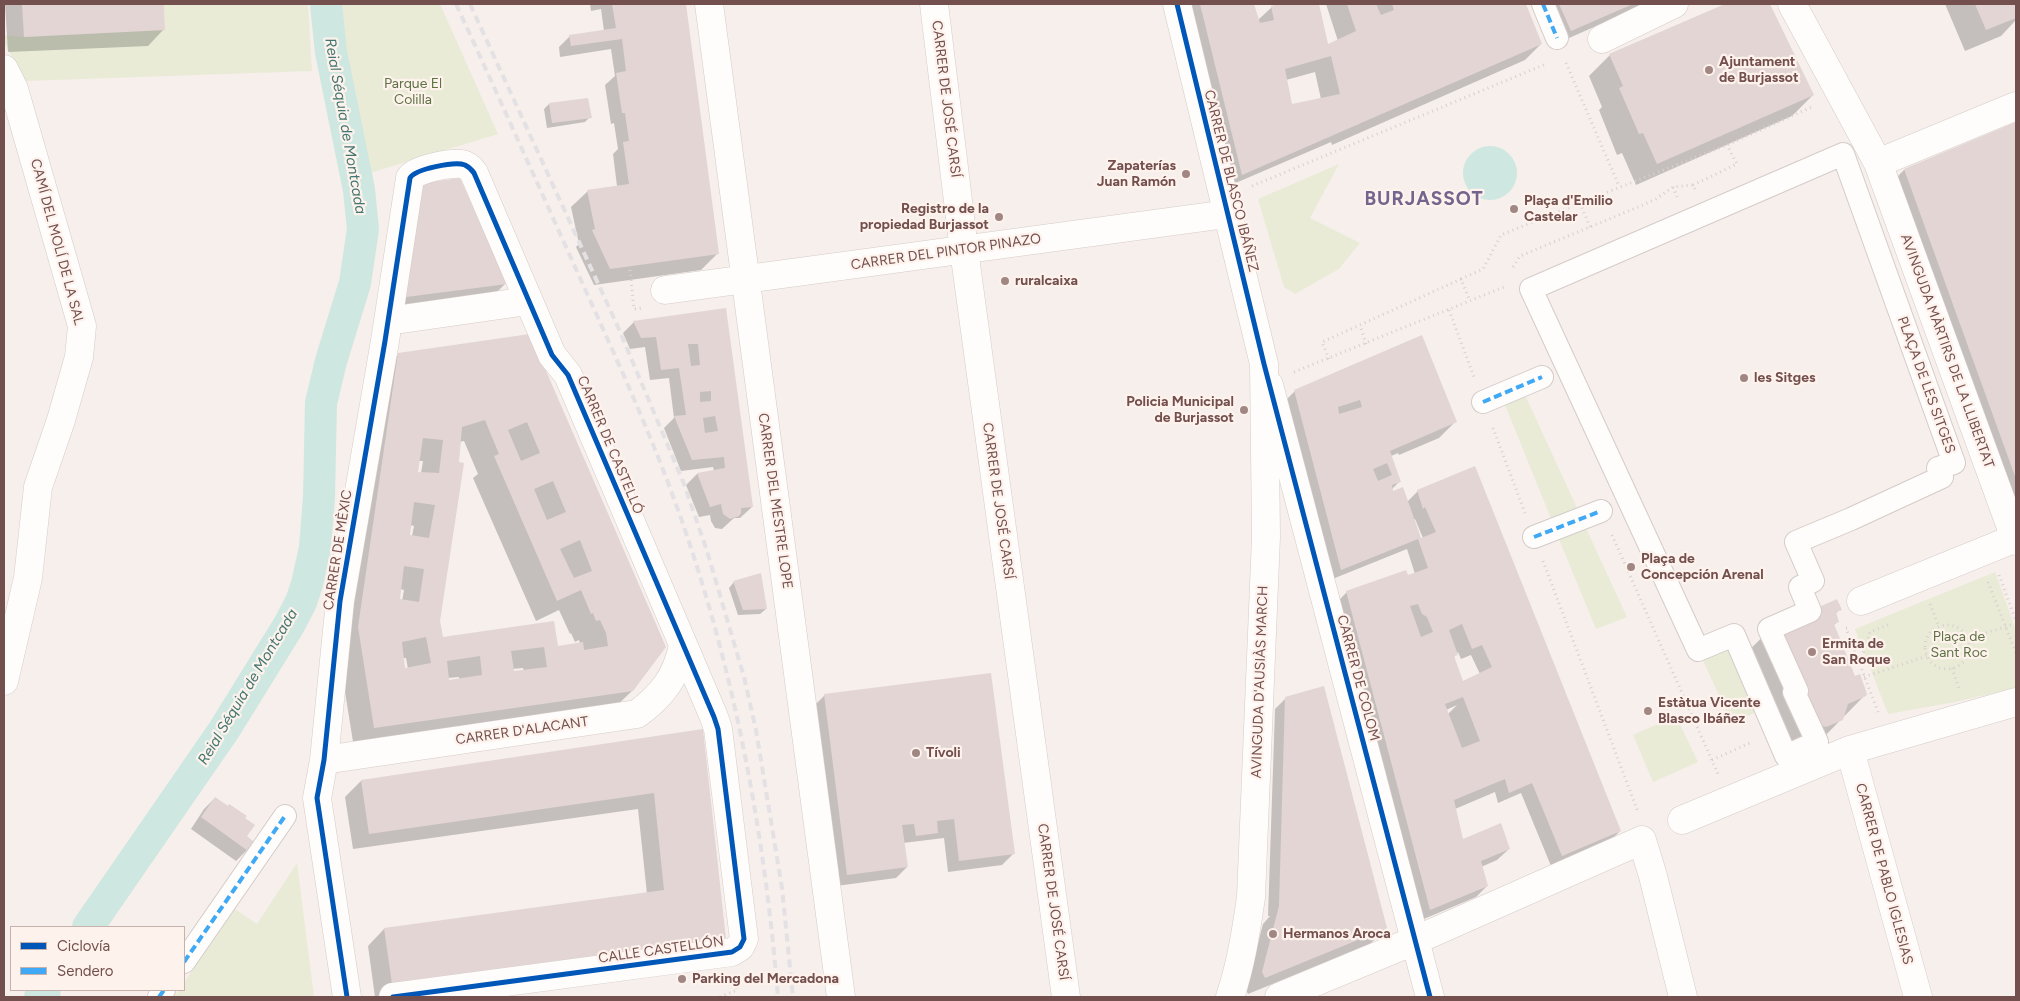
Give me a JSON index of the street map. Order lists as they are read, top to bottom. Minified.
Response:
{"streets":{"street":["CARRER DE JOSÉ CARSÍ","CARRER DE BLASCO IBÁÑEZ","CAMÍ DEL MOLÍ DE LA SAL","CARRER DEL PINTOR PINAZO","AVINGUDA MÀRTIRS DE LA LLIBERTAT","PLAÇA DE LES SITGES","CARRER DE CASTELLÓ","CARRER DEL MESTRE LOPE","CARRER DE MÈXIC","CARRER DE COLOM","AVINGUDA D'AUSIÀS MARCH","CARRER D'ALACANT","CARRER DE PABLO IGLESIAS","CALLE CASTELLÓN"]},"crossings":[["CARRER DE JOSÉ CARSÍ","CARRER DEL PINTOR PINAZO"],["CARRER DE BLASCO IBÁÑEZ","CARRER DEL PINTOR PINAZO"],["CARRER DE BLASCO IBÁÑEZ","CARRER DE COLOM"],["CARRER DE BLASCO IBÁÑEZ","AVINGUDA D'AUSIÀS MARCH"],["CARRER DEL PINTOR PINAZO","CARRER DEL MESTRE LOPE"],["CARRER DE CASTELLÓ","CARRER DE MÈXIC"],["CARRER DE CASTELLÓ","CARRER D'ALACANT"],["CARRER DE CASTELLÓ","CALLE CASTELLÓN"],["CARRER DE MÈXIC","CARRER D'ALACANT"],["CARRER DE COLOM","AVINGUDA D'AUSIÀS MARCH"],["CARRER D'ALACANT","CALLE CASTELLÓN"]],"districts":["BURJASSOT"],"water":["Reial Séquia de Montcada"],"parks":["Parque El Colilla","Plaça de Sant Roc"],"places":["Ajuntament de Burjassot","Zapaterías Juan Ramón","Plaça d'Emilio Castelar","Registro de la propiedad Burjassot","ruralcaixa","les Sitges","Policia Municipal de Burjassot","Plaça de Concepción Arenal","Ermita de San Roque","Estàtua Vicente Blasco Ibáñez","Tívoli","Hermanos Aroca","Parking del Mercadona"],"legend":["Ciclovía","Sendero"]}
